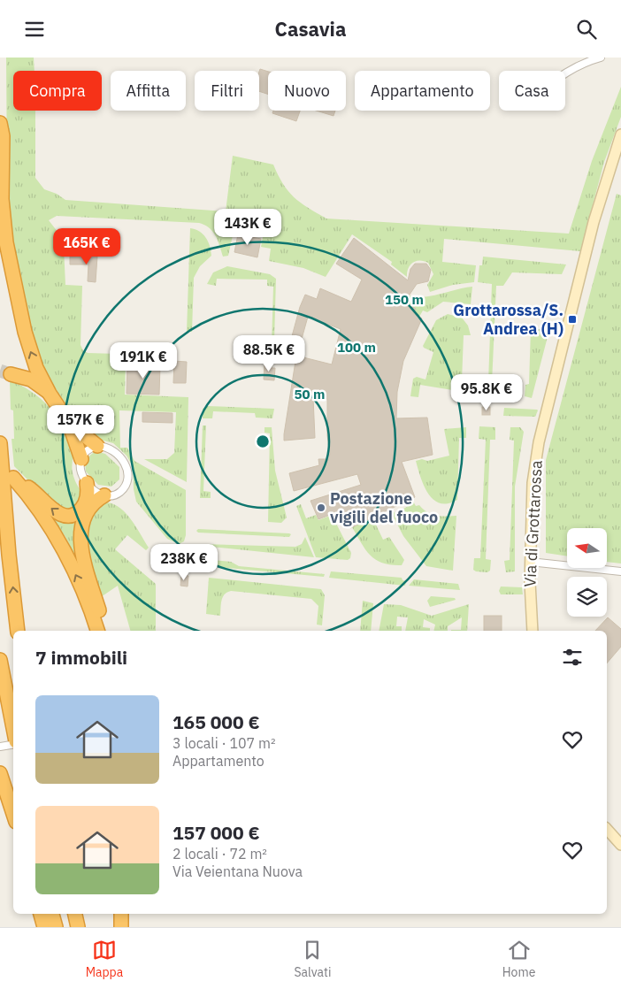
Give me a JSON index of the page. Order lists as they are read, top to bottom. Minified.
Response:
{"streets":{"street":["Via di Grottarossa"]},"places":{"transit":["Grottarossa/S. Andrea (H)"],"other":["Postazione vigili del fuoco"]},"north":"left","page":{"header":"Casavia","chip":["Compra","Affitta","Filtri","Nuovo","Appartamento","Casa"],"price":["143K €","165K €","88.5K €","191K €","95.8K €","157K €","238K €"],"heading":"7 immobili","list":[{"name":"165 000 €","note":"3 locali · 107 m² · Appartamento"},{"name":"157 000 €","note":"2 locali · 72 m² · Via Veientana Nuova"}],"tabs":["Mappa","Salvati","Home"]},"rings":["150 m","100 m","50 m"]}
